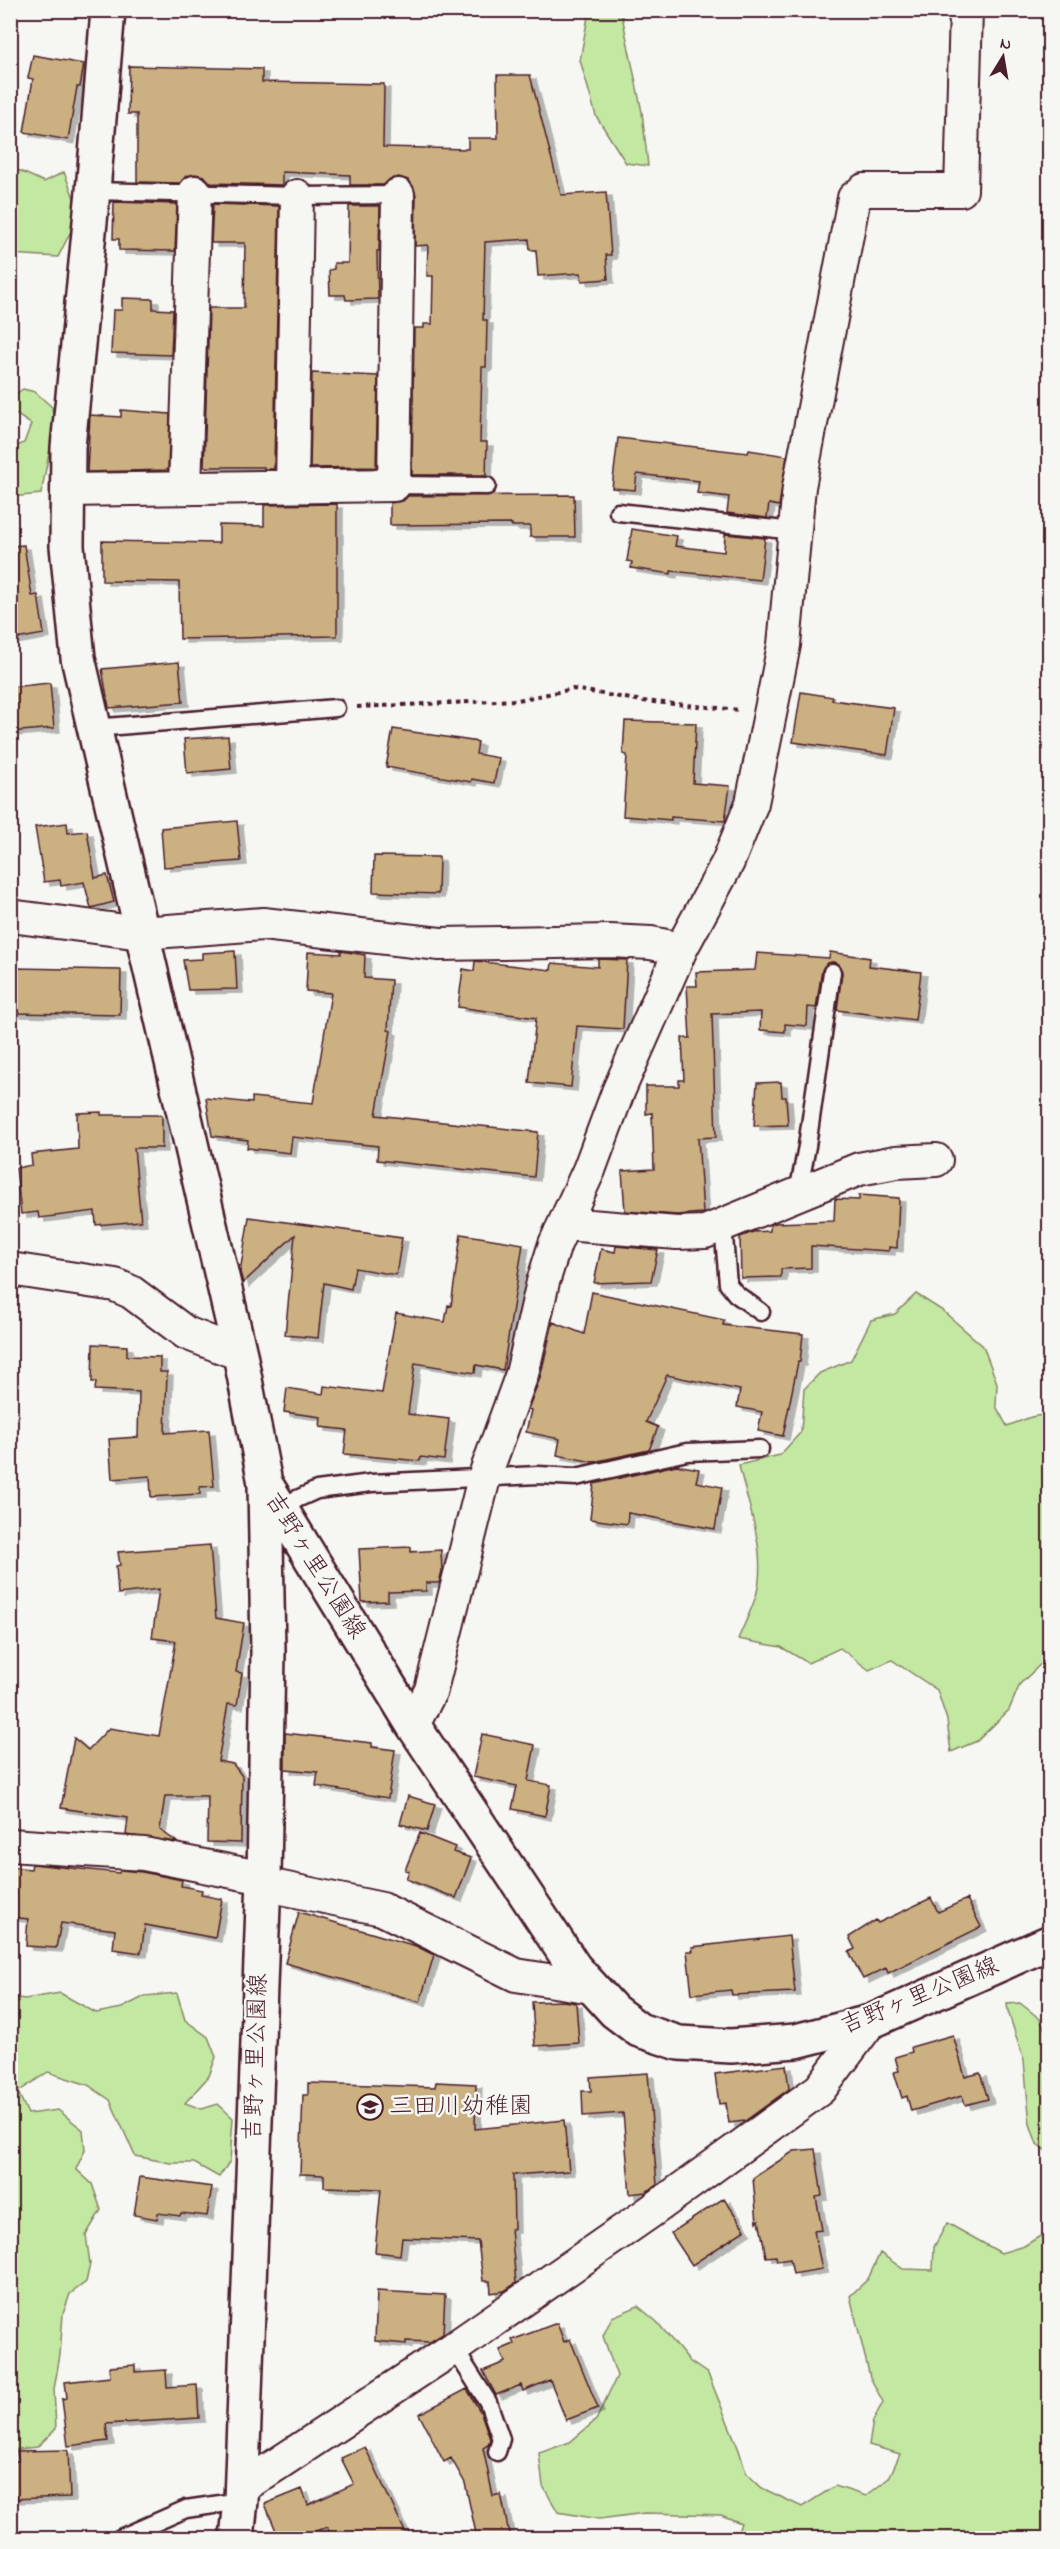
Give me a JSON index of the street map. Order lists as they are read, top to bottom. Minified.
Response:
{"streets":{"main road":["吉野ヶ里公園線"]},"places":{"school or university":["三田川幼稚園"]},"north":"top"}
